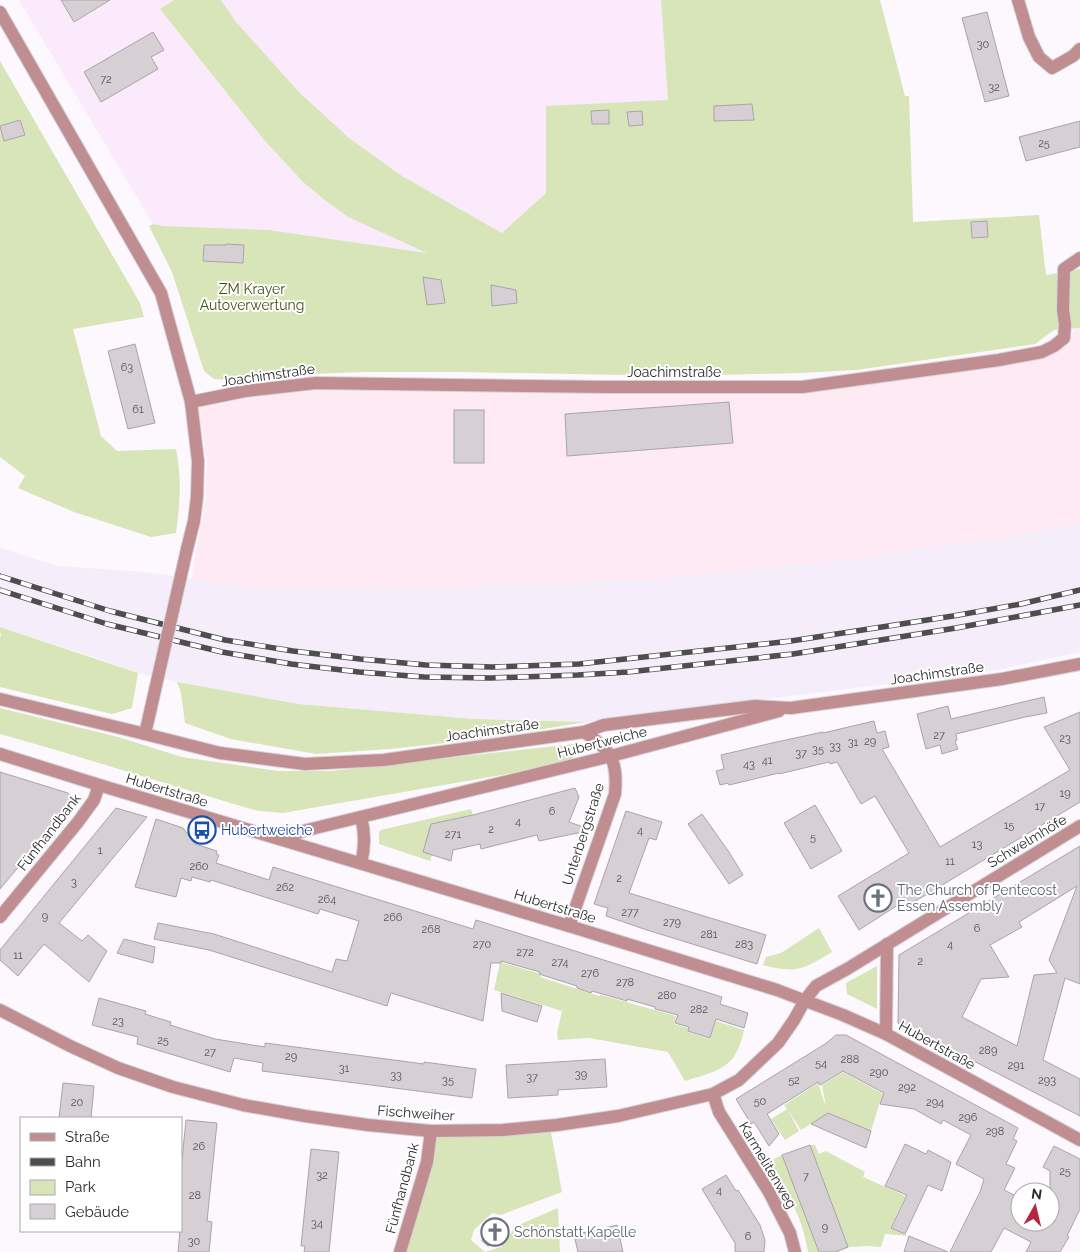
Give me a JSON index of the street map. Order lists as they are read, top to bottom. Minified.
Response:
{"streets":{"street":["Joachimstraße","Hubertweiche","Hubertstraße","Fünfhandbank","Unterbergstraße","Schwelmhöfe","Fischweiher","Karmelitenweg"]},"crossings":[["Joachimstraße","Hubertweiche"],["Joachimstraße","Unterbergstraße"],["Hubertweiche","Hubertstraße"],["Hubertweiche","Unterbergstraße"],["Hubertstraße","Fünfhandbank"],["Hubertstraße","Unterbergstraße"],["Hubertstraße","Schwelmhöfe"],["Hubertstraße","Fischweiher"],["Fünfhandbank","Fischweiher"],["Schwelmhöfe","Fischweiher"],["Fischweiher","Karmelitenweg"]],"parks":["ZM Krayer Autoverwertung"],"places":{"bus stop":["Hubertweiche"],"church":["The Church of Pentecost Essen Assembly","Schönstatt Kapelle"]},"house_numbers":["30","72","32","25","63","61","27","23","29","31","33","35","37","41","43","19","17","6","4","15","2","4","271","5","13","1","11","260","2","3","262","264","277","9","266","279","6","268","281","270","283","4","272","11","2","274","276","278","280","282","23","25","289","27","29","288","54","291","31","290","39","33","37","35","52","293","292","50","20","294","296","298","26","25","32","7","4","28","34","9","6","30"],"legend":["Straße","Bahn","Park","Gebäude"],"north":"top"}
